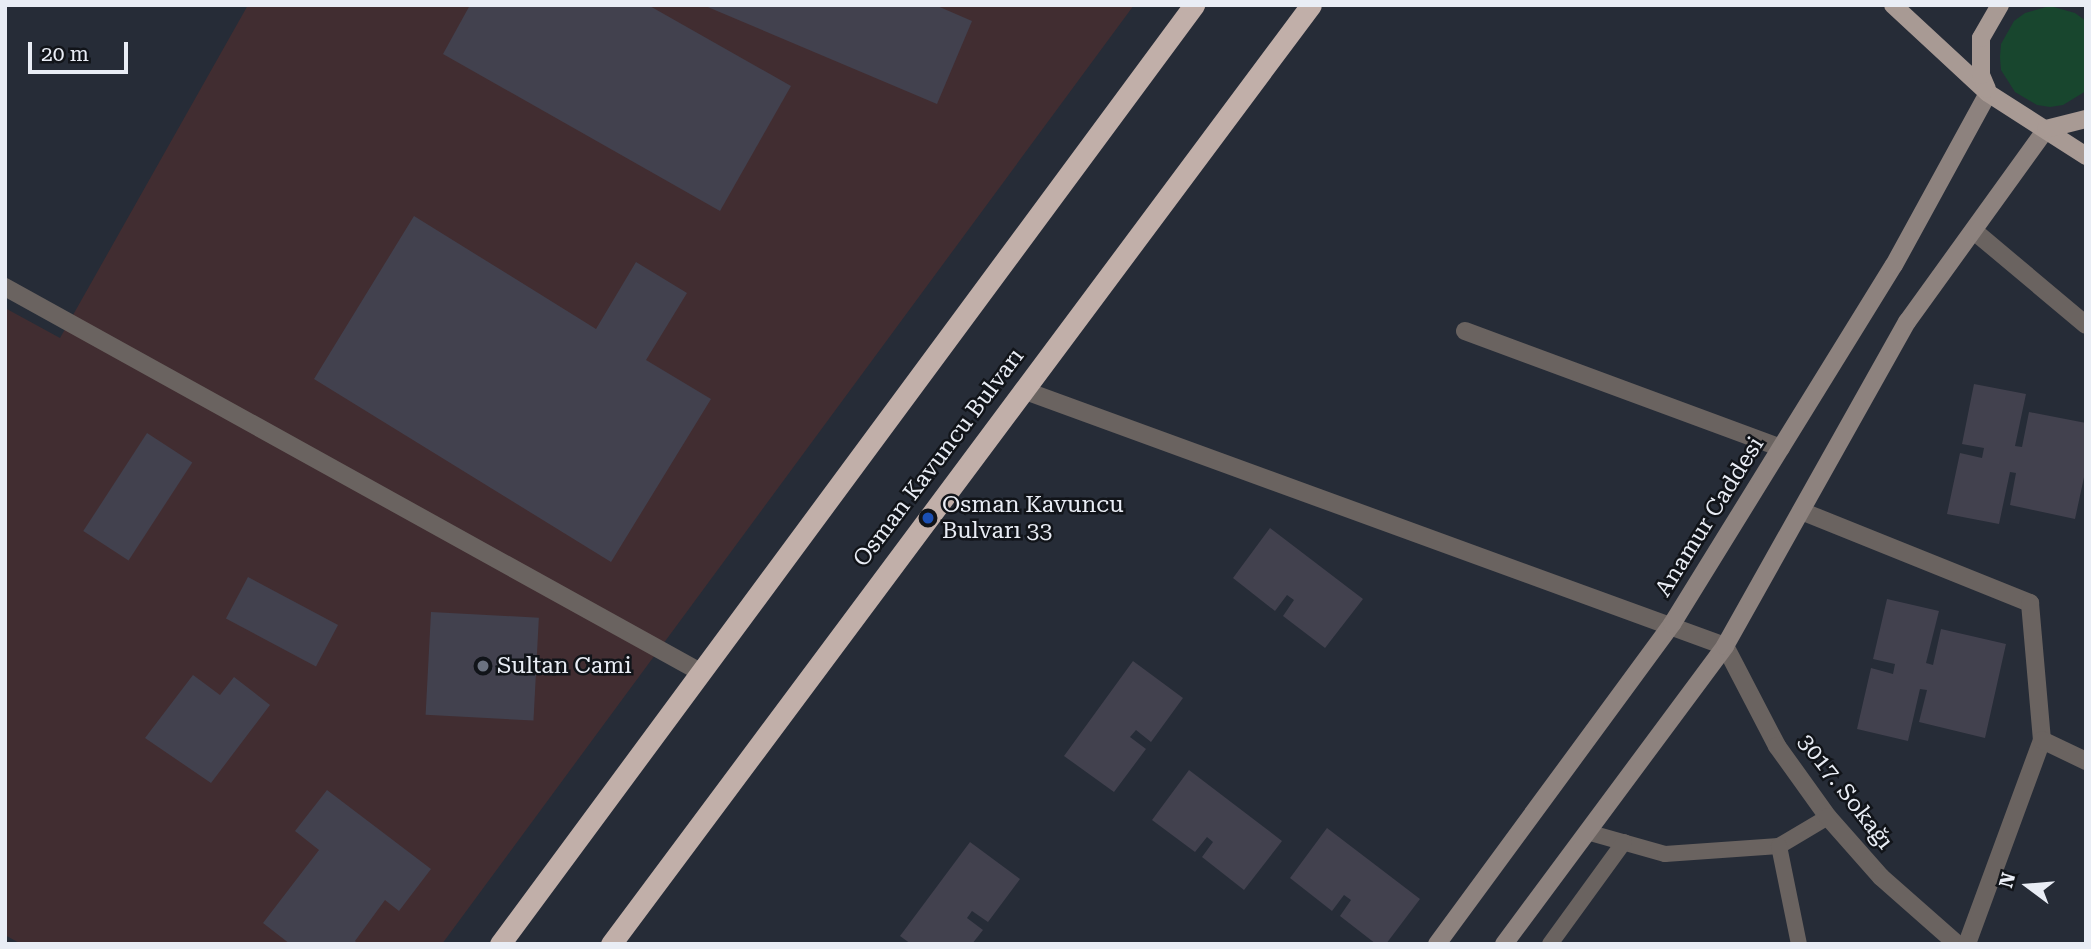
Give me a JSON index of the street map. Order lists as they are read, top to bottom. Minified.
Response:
{"streets":{"highway":["Osman Kavuncu Bulvarı"],"street":["Anamur Caddesi","3017. Sokağı"]},"places":["Osman Kavuncu Bulvarı 33","Sultan Cami"],"scale_bar":"20 m","north":"left"}
